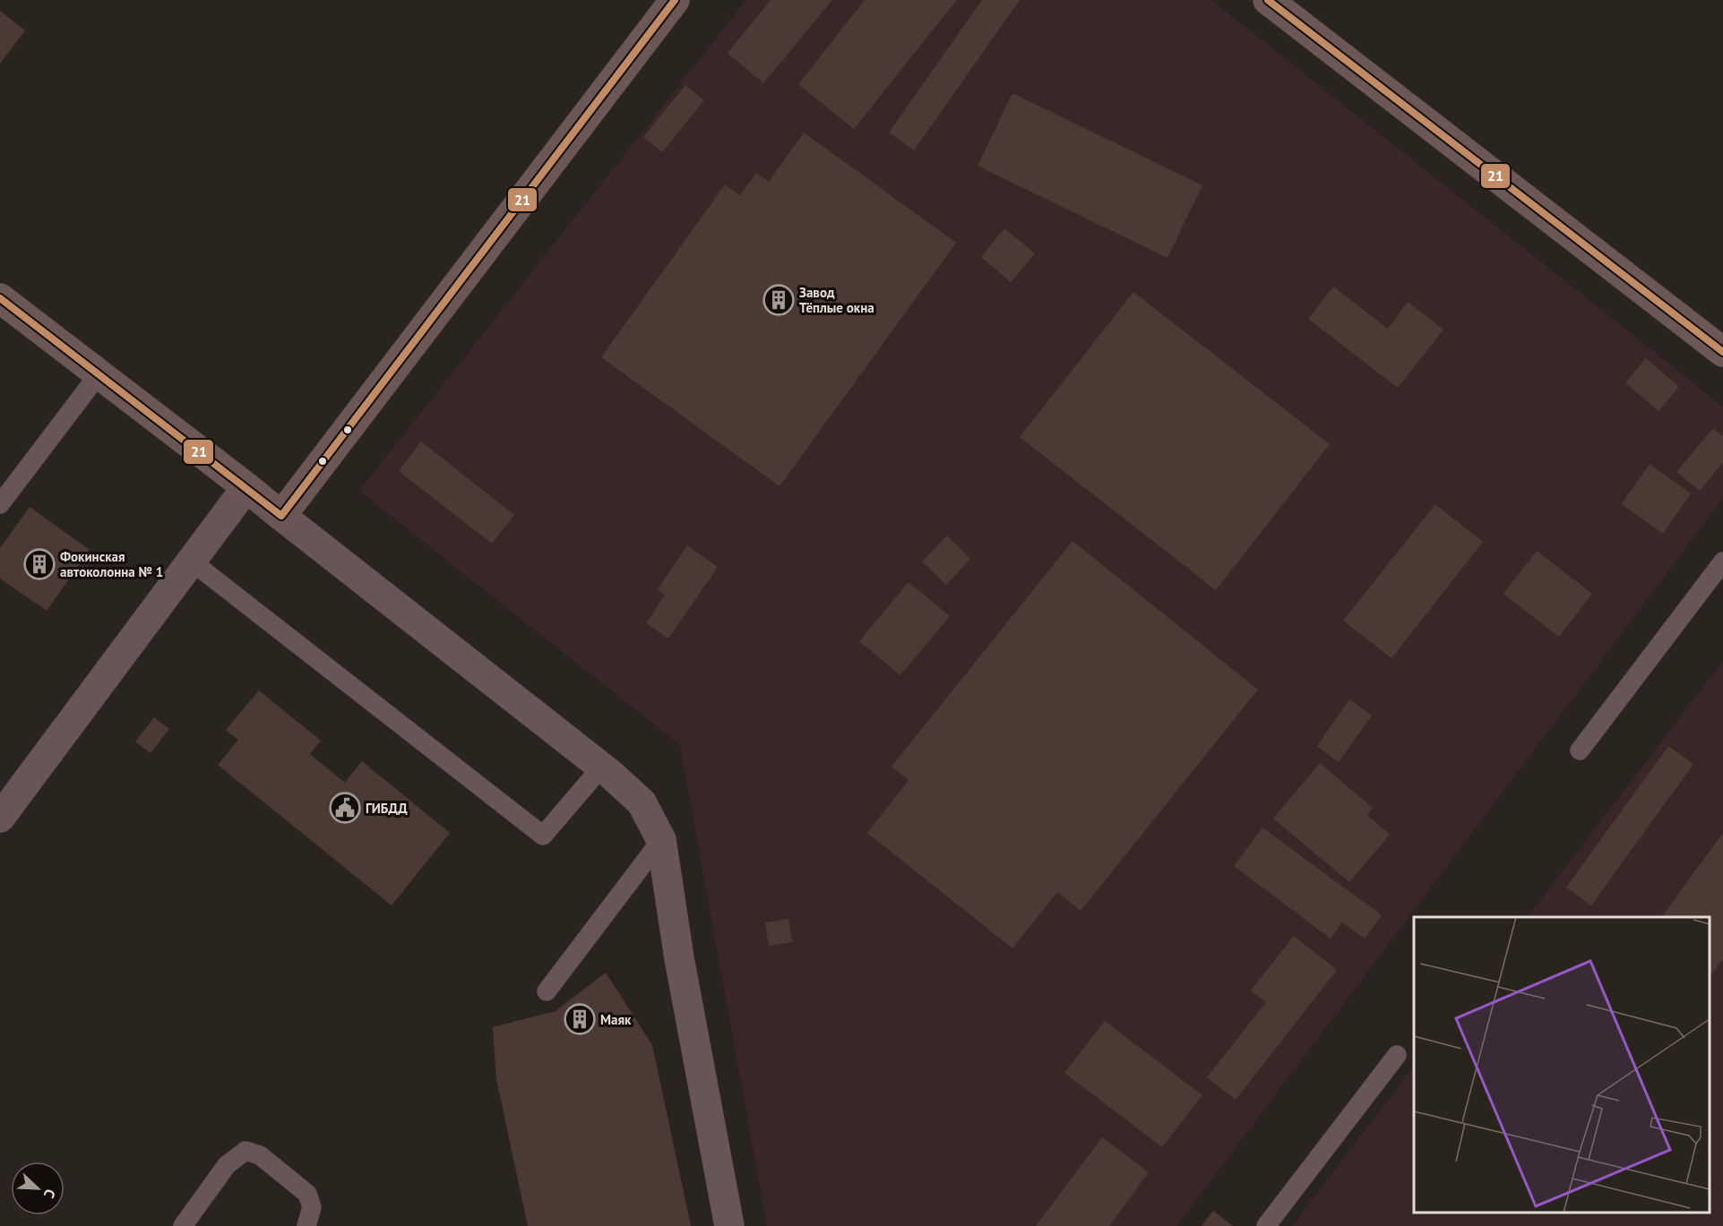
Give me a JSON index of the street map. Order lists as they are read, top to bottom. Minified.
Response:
{"places":{"building":["Завод Тёплые окна","Фокинская автоколонна № 1","Маяк"],"public building":["ГИБДД"]},"lines":["transit line 21"],"north":"bottom right"}
